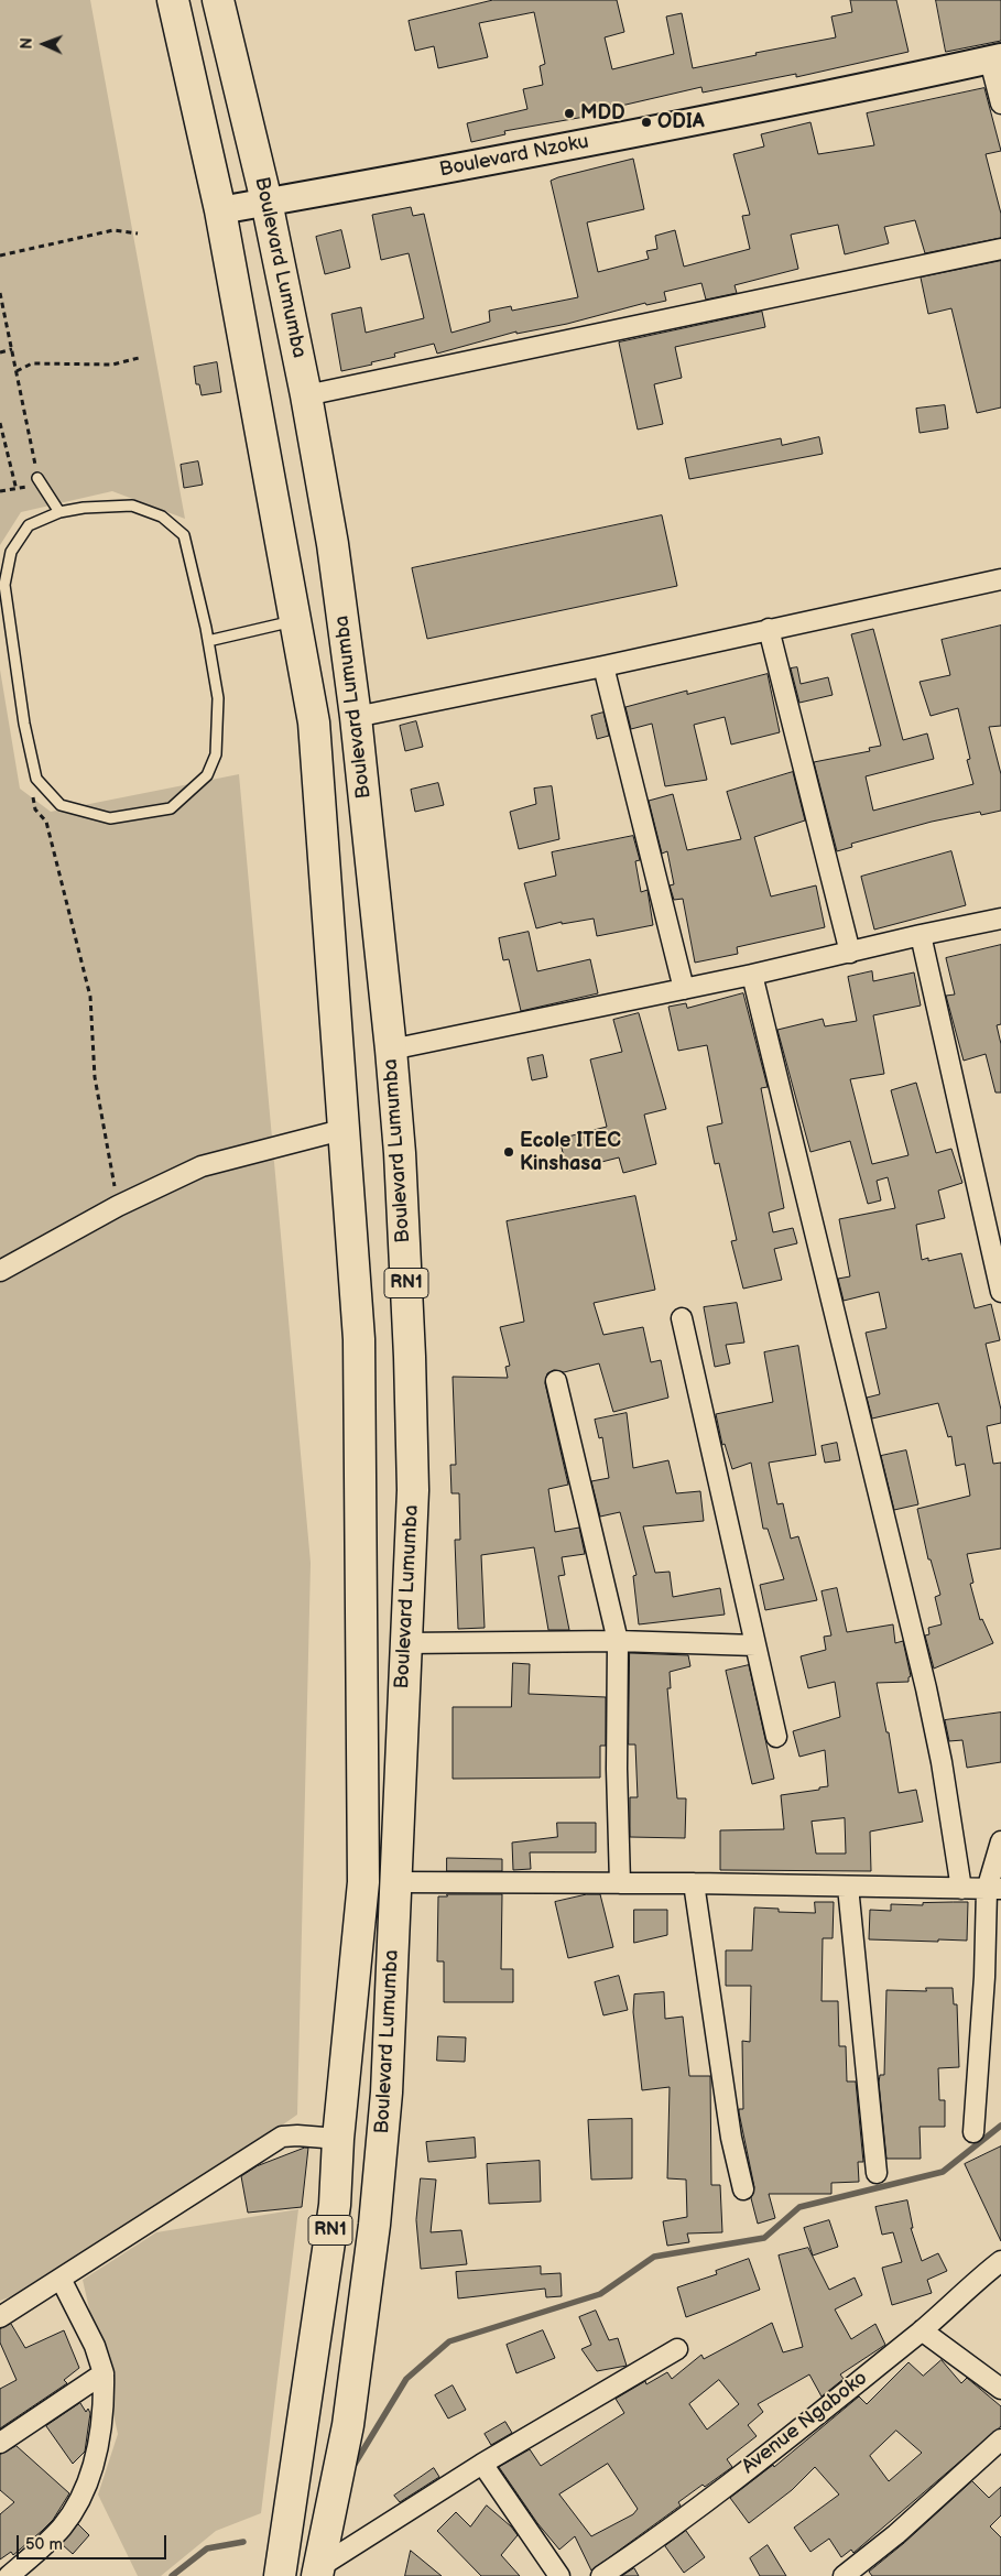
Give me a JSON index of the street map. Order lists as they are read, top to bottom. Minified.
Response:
{"streets":{"highway":["Boulevard Lumumba","RN1"],"street":["Boulevard Nzoku","Avenue Ngaboko"]},"crossings":[["Boulevard Nzoku","Boulevard Lumumba"]],"places":["MDD","ODIA","Ecole ITEC Kinshasa"],"scale_bar":"50 m","north":"left"}
